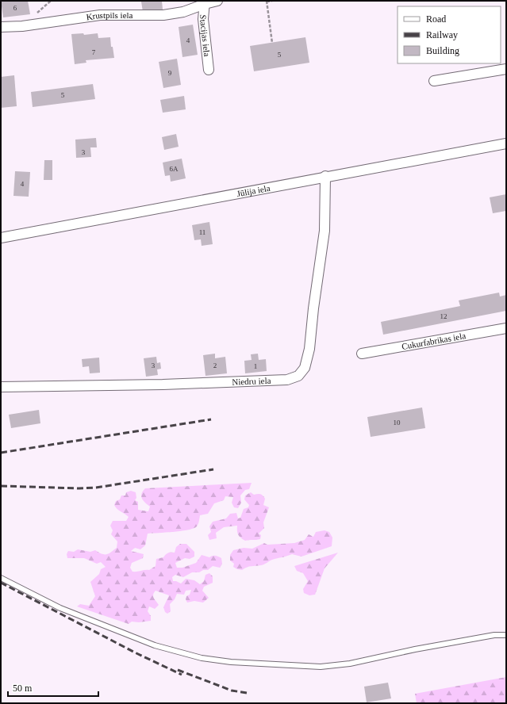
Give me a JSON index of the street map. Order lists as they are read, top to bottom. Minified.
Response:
{"streets":{"street":["Krustpils iela","Stacijas iela","Jūlija iela","Cukurfabrikas iela","Niedru iela"]},"crossings":[["Krustpils iela","Stacijas iela"],["Jūlija iela","Niedru iela"]],"house_numbers":["6","4","7","5","9","5","3","6A","4","11","12","3","2","1","10"],"legend":["Road","Railway","Building"],"scale_bar":"50 m"}
